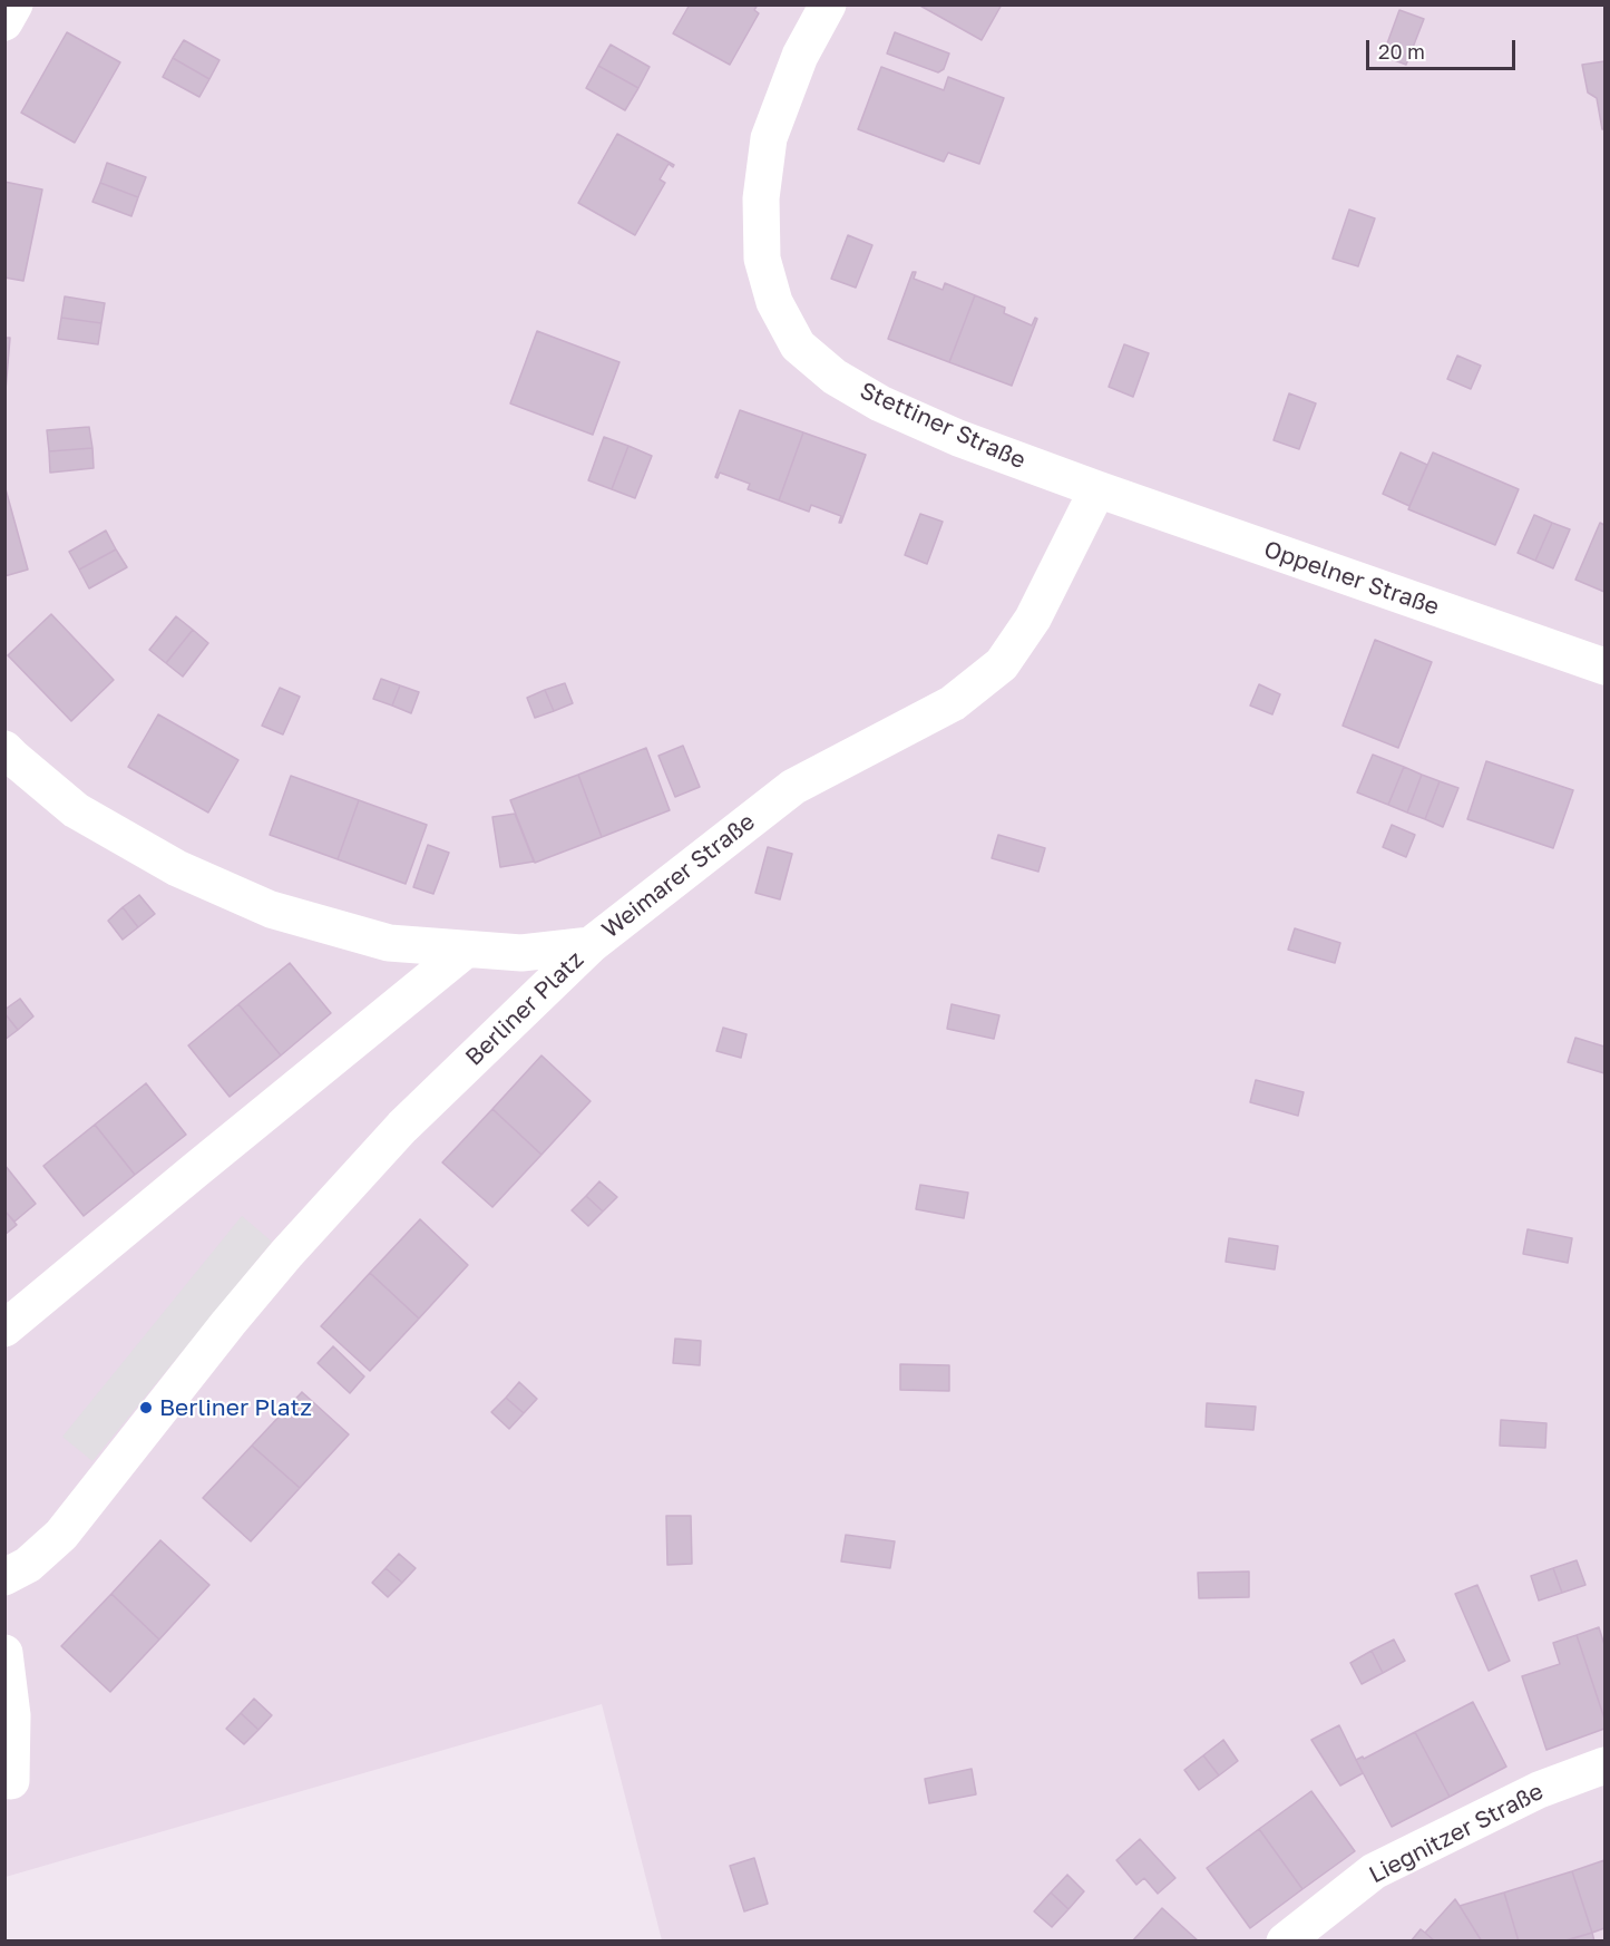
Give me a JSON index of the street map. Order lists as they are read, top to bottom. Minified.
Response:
{"streets":{"street":["Stettiner Straße","Oppelner Straße","Weimarer Straße","Berliner Platz","Liegnitzer Straße"]},"crossings":[["Stettiner Straße","Oppelner Straße"],["Stettiner Straße","Weimarer Straße"],["Oppelner Straße","Weimarer Straße"],["Weimarer Straße","Berliner Platz"]],"places":["Berliner Platz"],"scale_bar":"20 m"}
